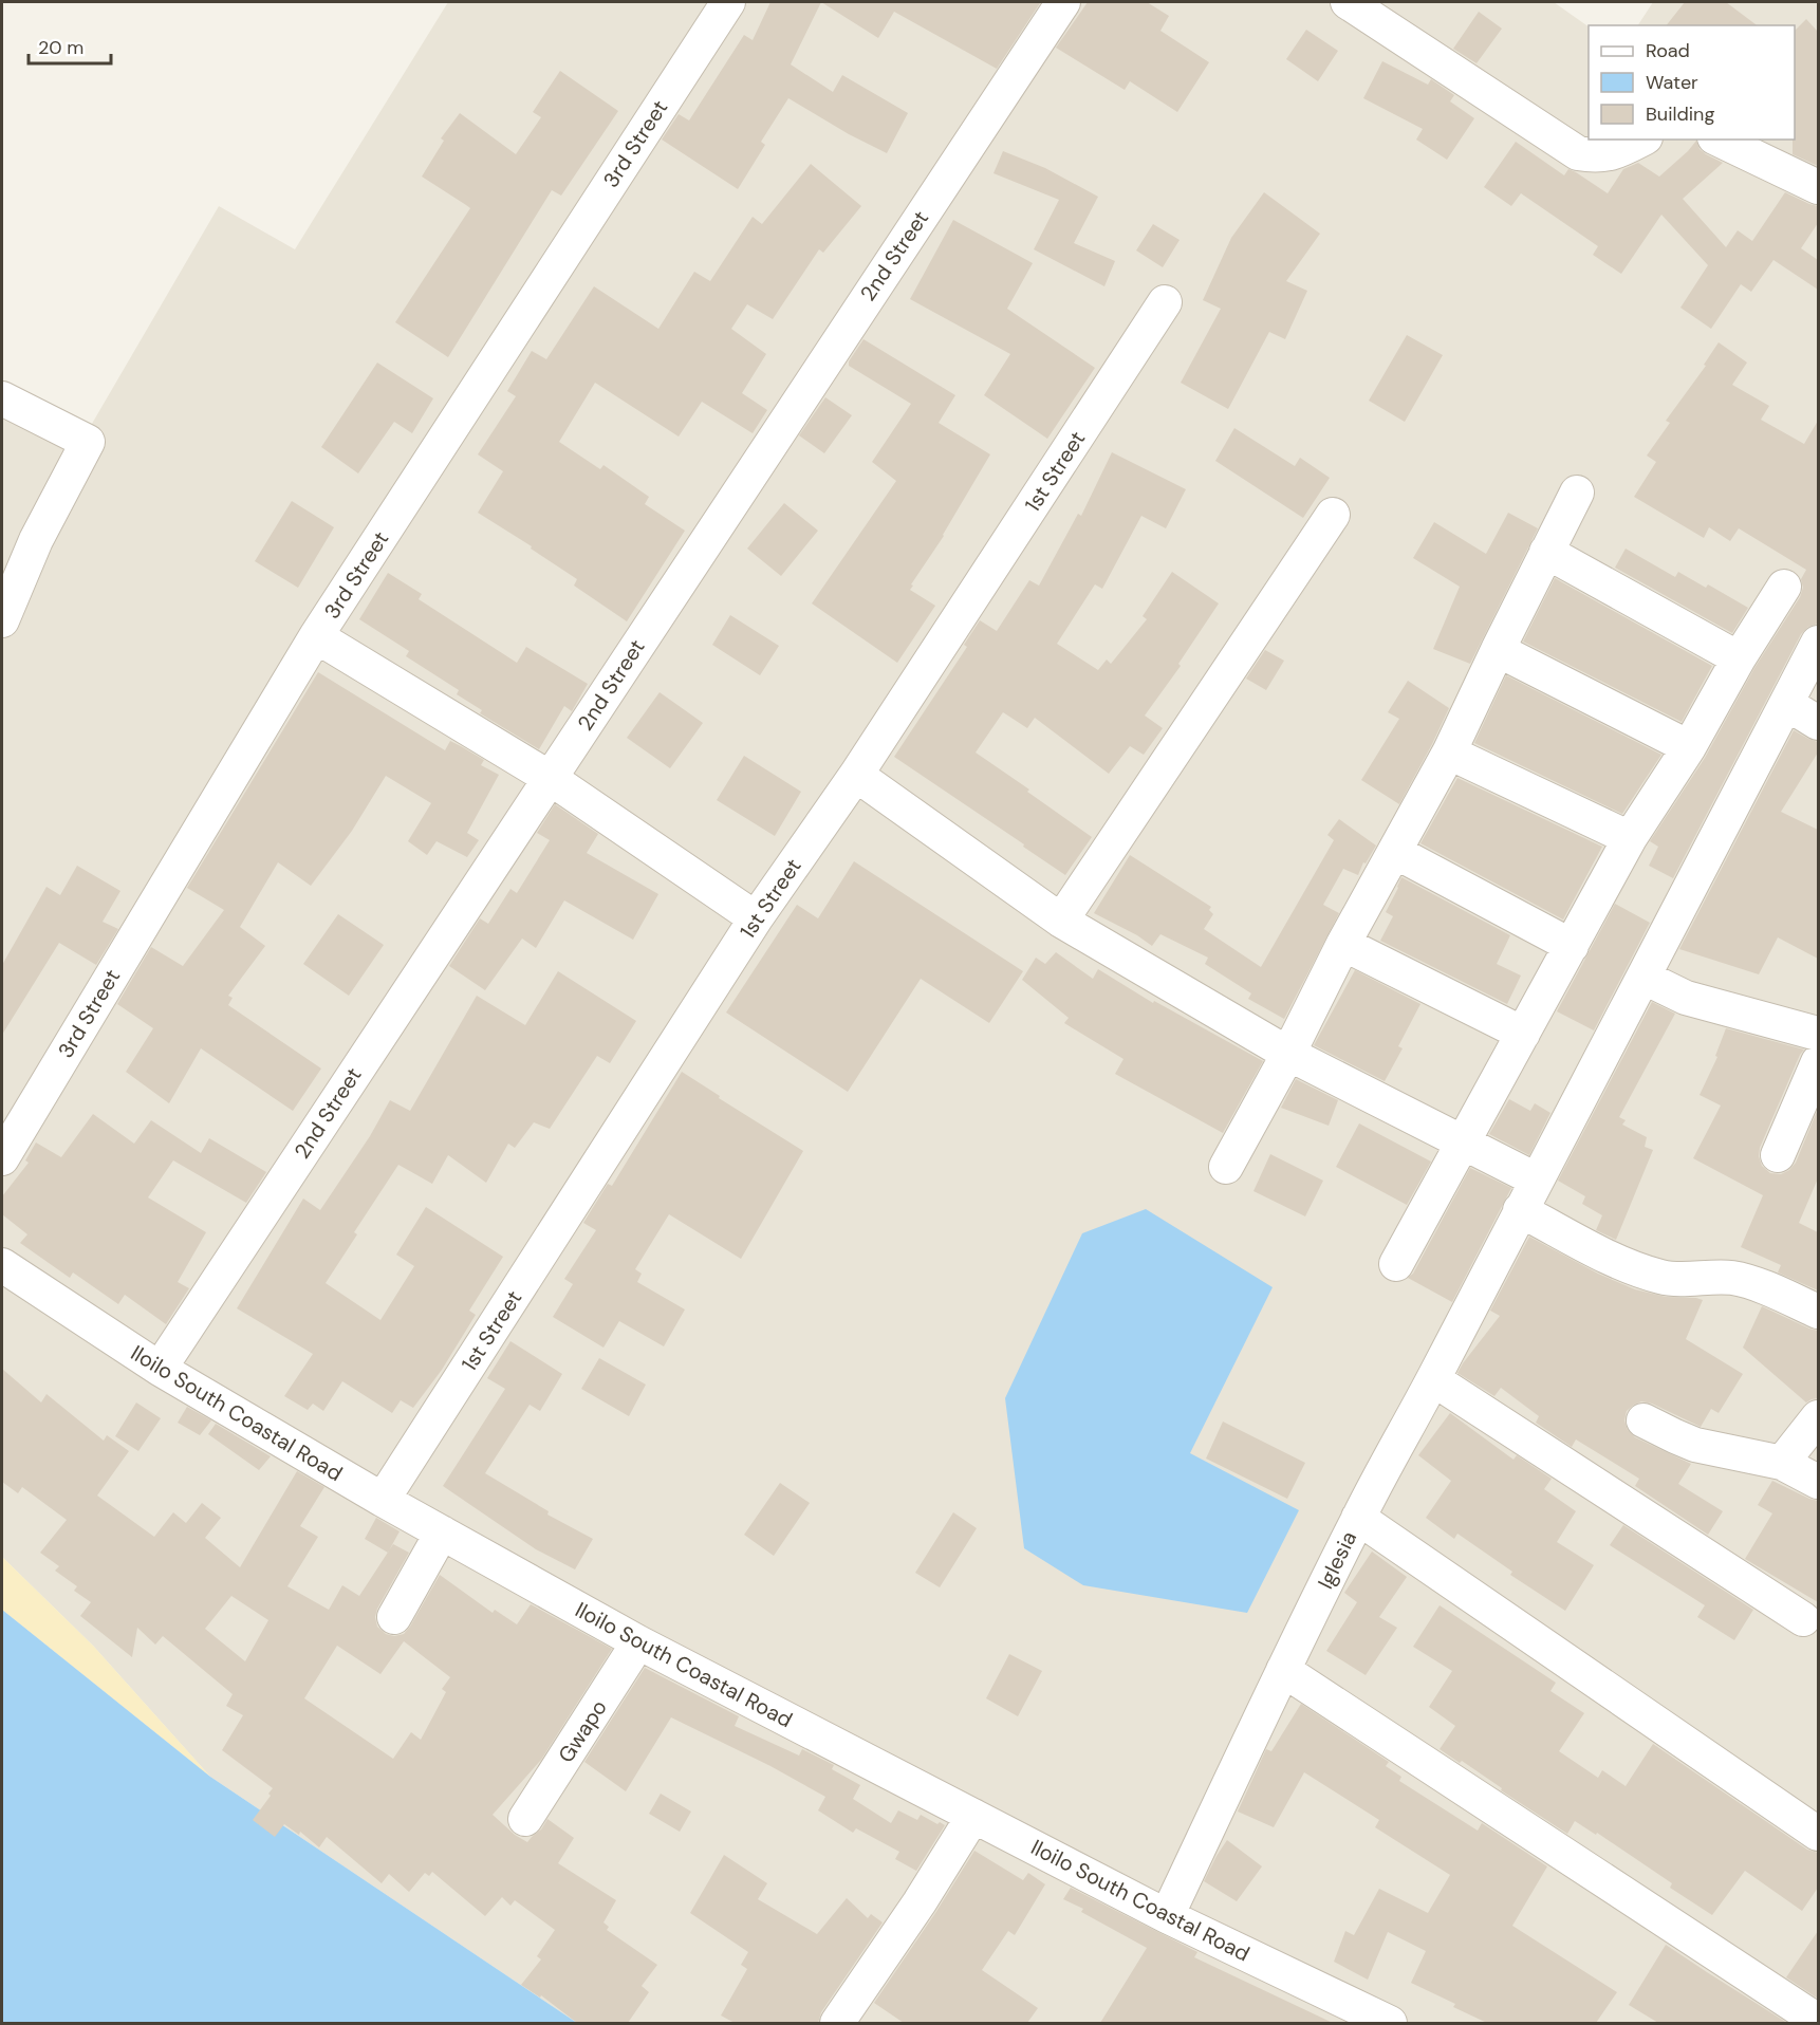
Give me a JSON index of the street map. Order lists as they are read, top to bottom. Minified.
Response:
{"streets":{"street":["3rd Street","2nd Street","1st Street","Iloilo South Coastal Road","Iglesia","Gwapo"]},"crossings":[["2nd Street","Iloilo South Coastal Road"],["1st Street","Iloilo South Coastal Road"],["Iloilo South Coastal Road","Iglesia"],["Iloilo South Coastal Road","Gwapo"]],"legend":["Road","Water","Building"],"scale_bar":"20 m"}
